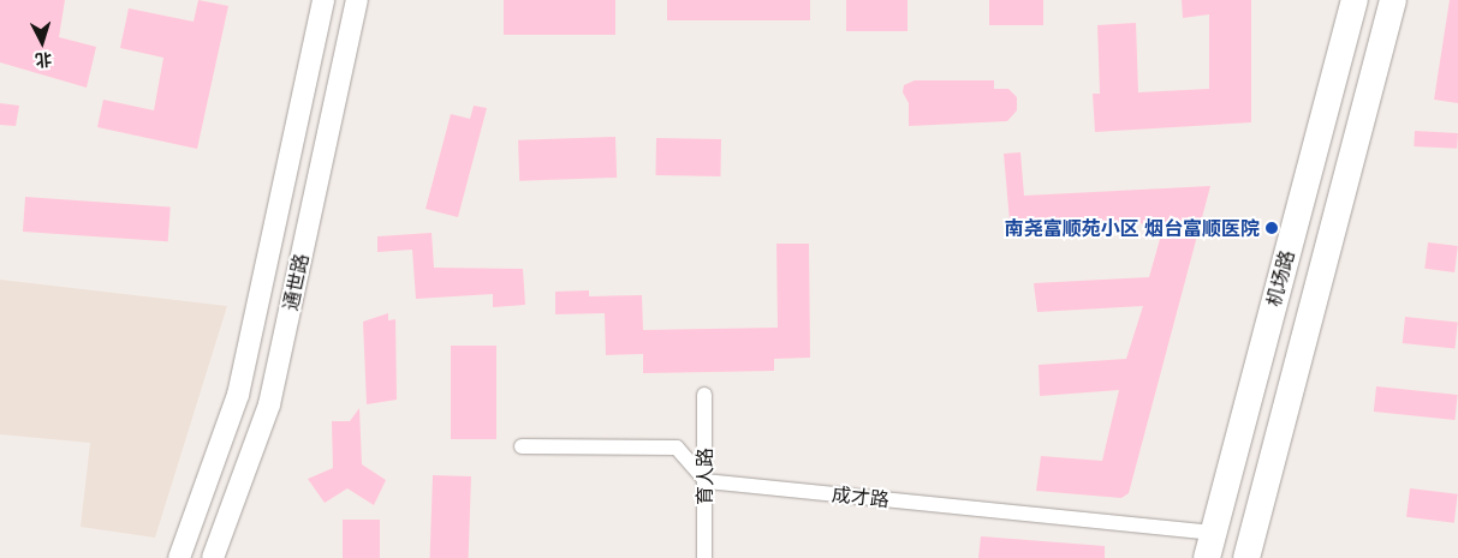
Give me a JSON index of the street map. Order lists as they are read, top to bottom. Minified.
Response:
{"streets":{"highway":["机场路"],"main road":["通世路"],"street":["育人路","成才路"]},"crossings":[["机场路","成才路"],["育人路","成才路"]],"places":["南尧富顺苑小区 烟台富顺医院"],"north":"bottom"}
